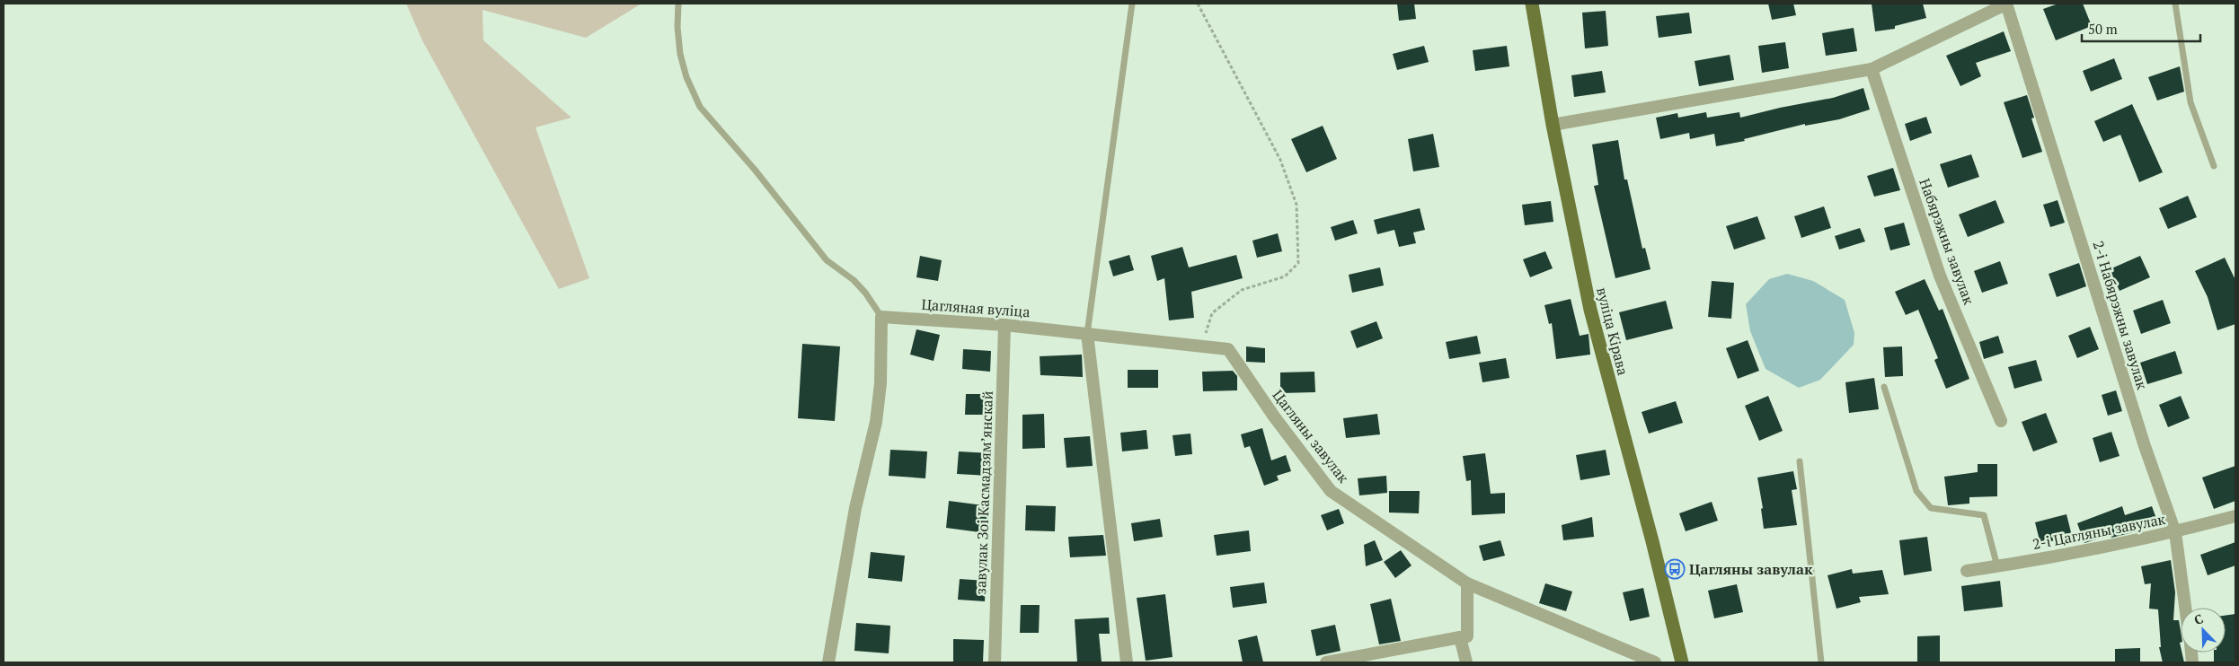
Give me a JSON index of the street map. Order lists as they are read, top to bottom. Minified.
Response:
{"streets":{"main road":["вуліца Кірава"],"street":["Набярэжны завулак","Цагляная вуліца","2-і Набярэжны завулак","Цагляны завулак","завулак Зоі Касмадзямʼянскай","2-і Цагляны завулак"]},"crossings":[["Цагляная вуліца","Цагляны завулак"],["Цагляная вуліца","завулак Зоі Касмадзямʼянскай"],["2-і Набярэжны завулак","2-і Цагляны завулак"]],"places":{"bus stop":["Цагляны завулак"]},"scale_bar":"50 m","north":"top left"}
